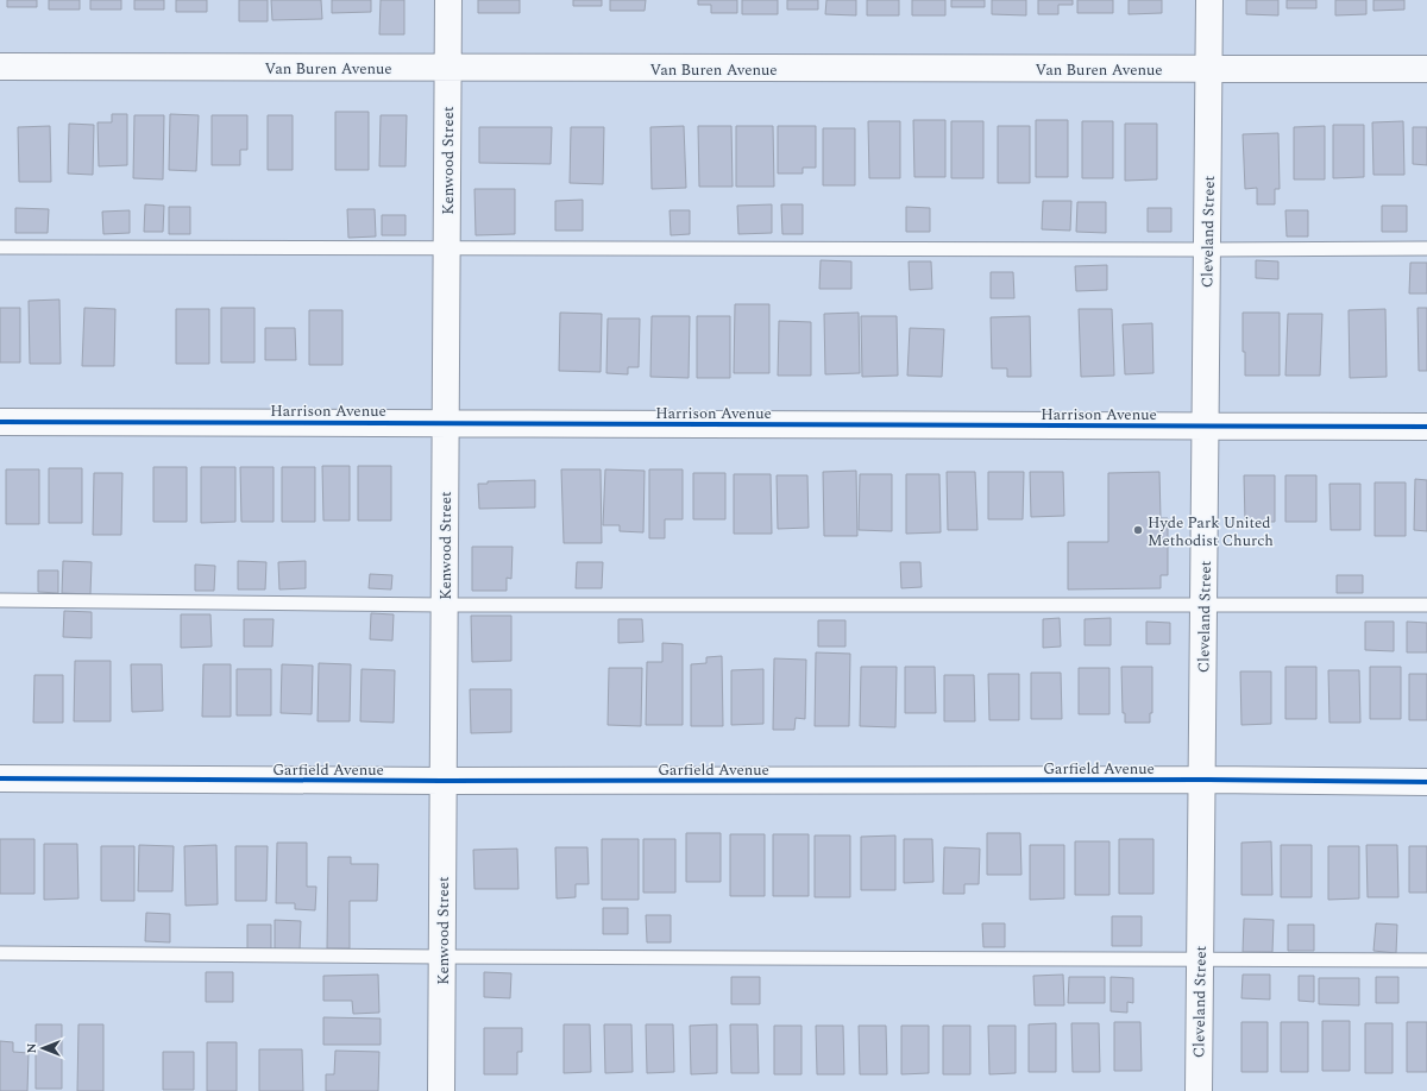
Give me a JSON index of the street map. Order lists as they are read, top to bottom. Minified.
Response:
{"streets":{"street":["Van Buren Avenue","Kenwood Street","Cleveland Street","Harrison Avenue","Garfield Avenue"]},"crossings":[["Van Buren Avenue","Kenwood Street"],["Van Buren Avenue","Cleveland Street"],["Kenwood Street","Harrison Avenue"],["Kenwood Street","Garfield Avenue"],["Cleveland Street","Harrison Avenue"],["Cleveland Street","Garfield Avenue"]],"places":["Hyde Park United Methodist Church"],"north":"left"}
